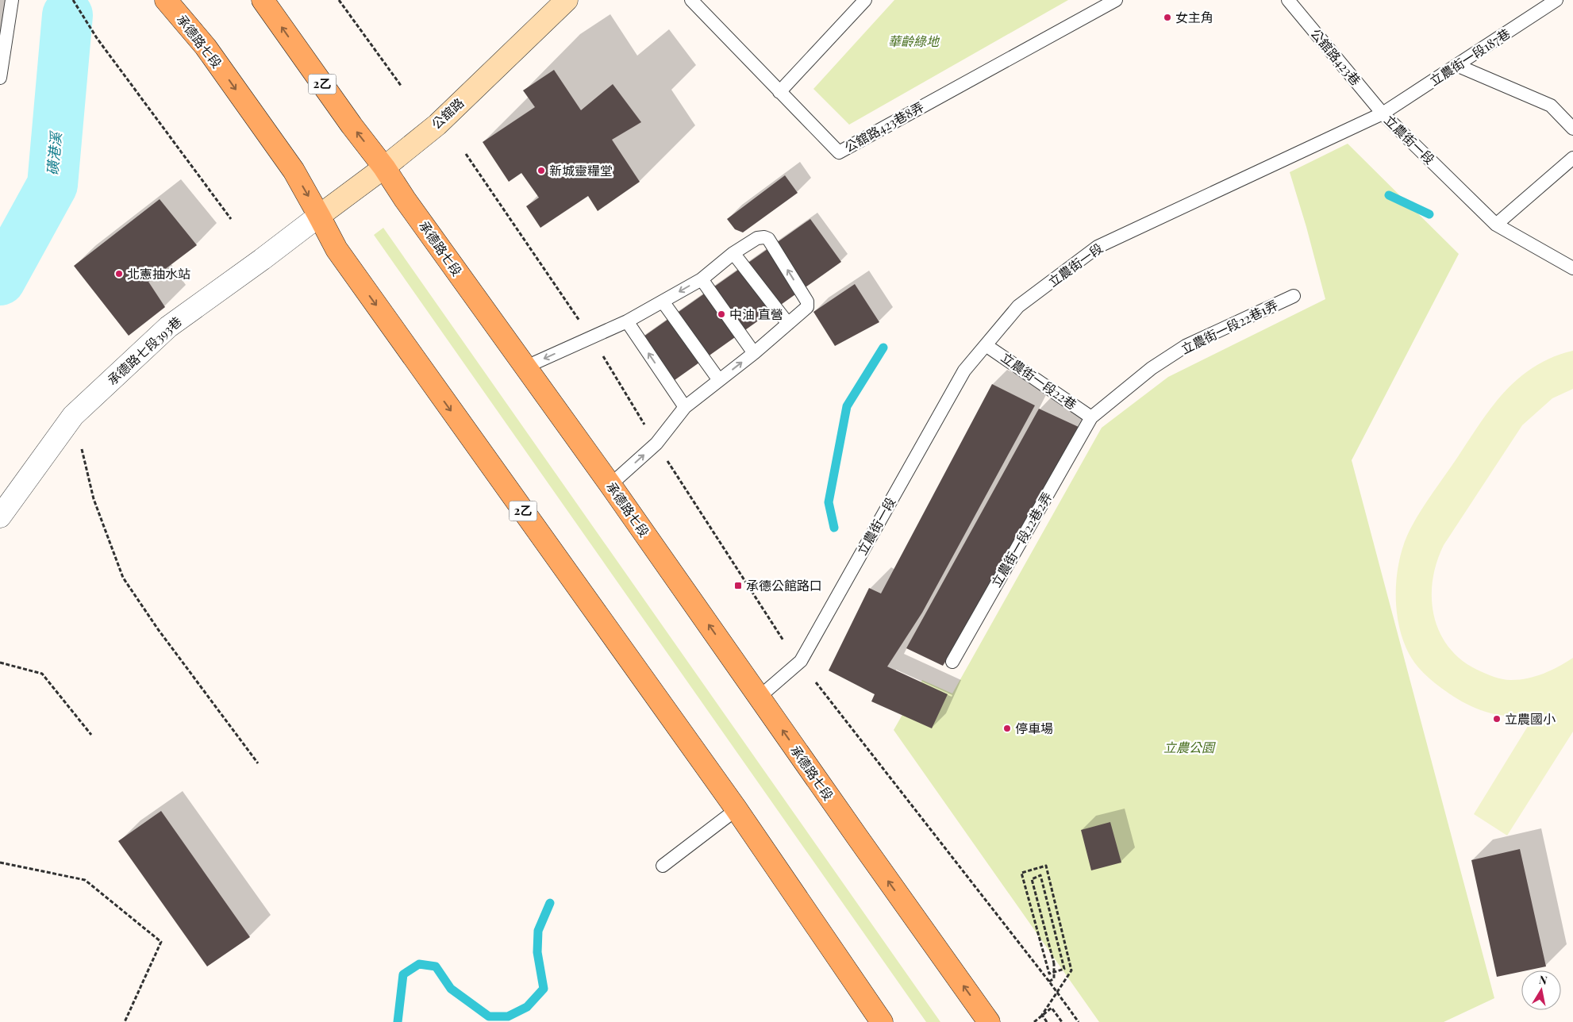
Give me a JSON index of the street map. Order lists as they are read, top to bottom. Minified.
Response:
{"streets":{"main road":["承德路七段","2乙"],"street":["公舘路","承德路七段393巷"],"lane":["公舘路423巷","立農街一段187巷","公舘路423巷8弄","立農街一段","立農街一段22巷1弄","立農街一段22巷","立農街一段22巷2弄"]},"crossings":[["承德路七段","公舘路"],["承德路七段","立農街一段"],["承德路七段","承德路七段393巷"],["公舘路423巷","立農街一段187巷"],["公舘路423巷","立農街一段"],["立農街一段187巷","立農街一段"],["公舘路","承德路七段393巷"],["立農街一段","立農街一段22巷"],["立農街一段22巷1弄","立農街一段22巷"],["立農街一段22巷1弄","立農街一段22巷2弄"],["立農街一段22巷","立農街一段22巷2弄"]],"water":["磺港溪"],"parks":["華齡綠地","立農公園"],"places":{"other":["女主角","新城靈糧堂","北憲抽水站","中油 直營","立農國小","停車場"],"transit":["承德公館路口"]},"north":"top"}
